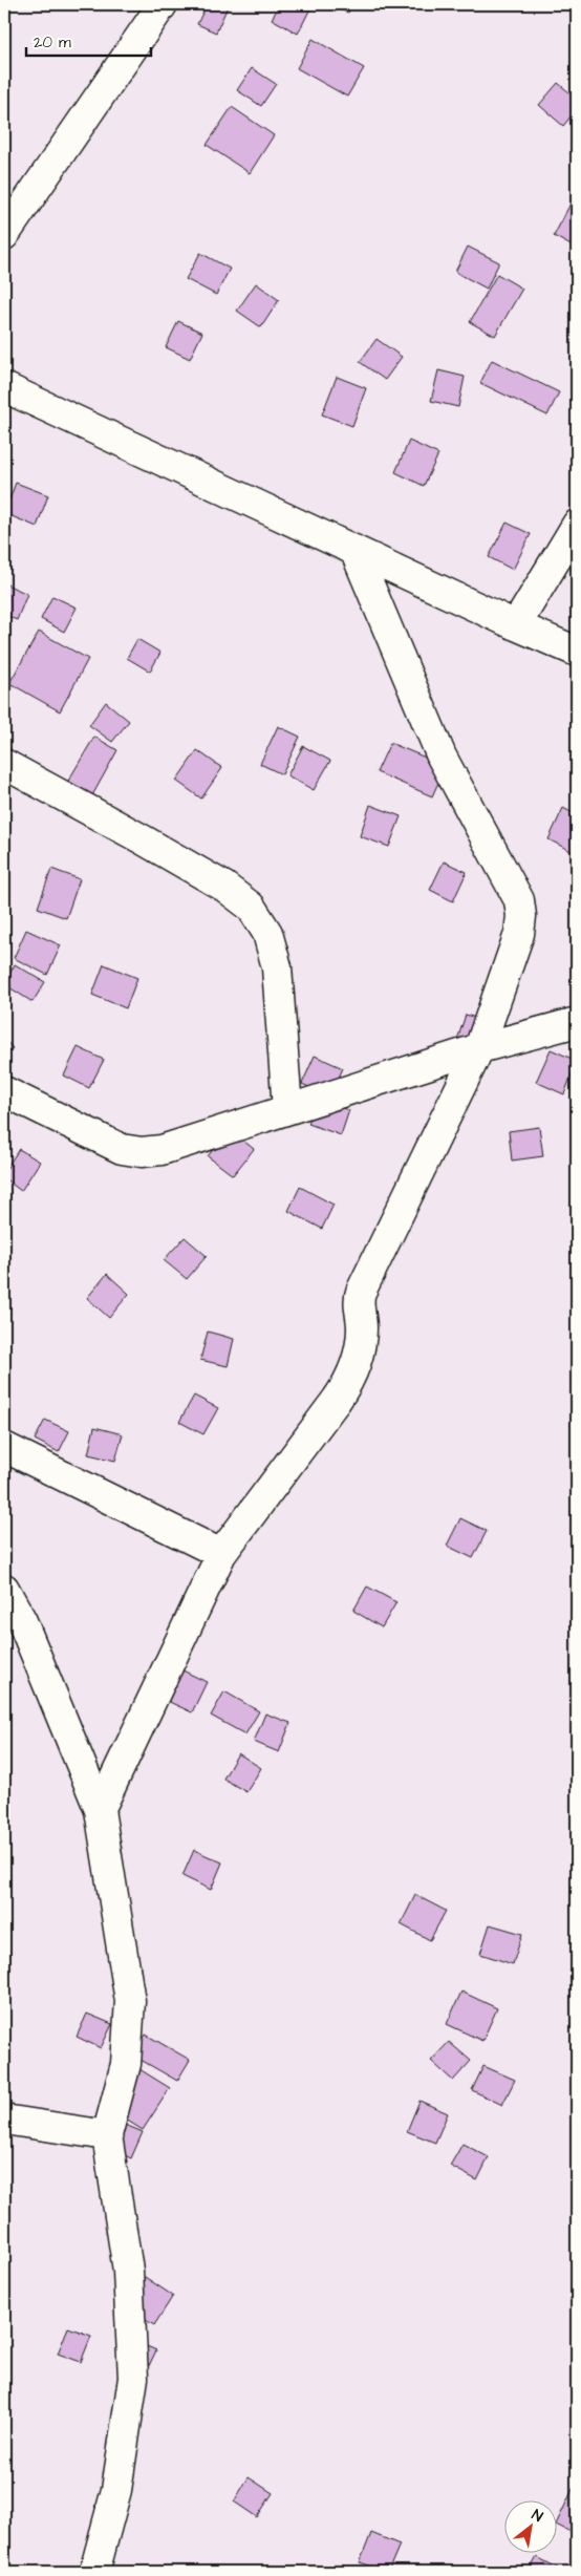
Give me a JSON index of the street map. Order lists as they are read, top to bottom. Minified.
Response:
{"scale_bar":"20 m","north":"top right"}
